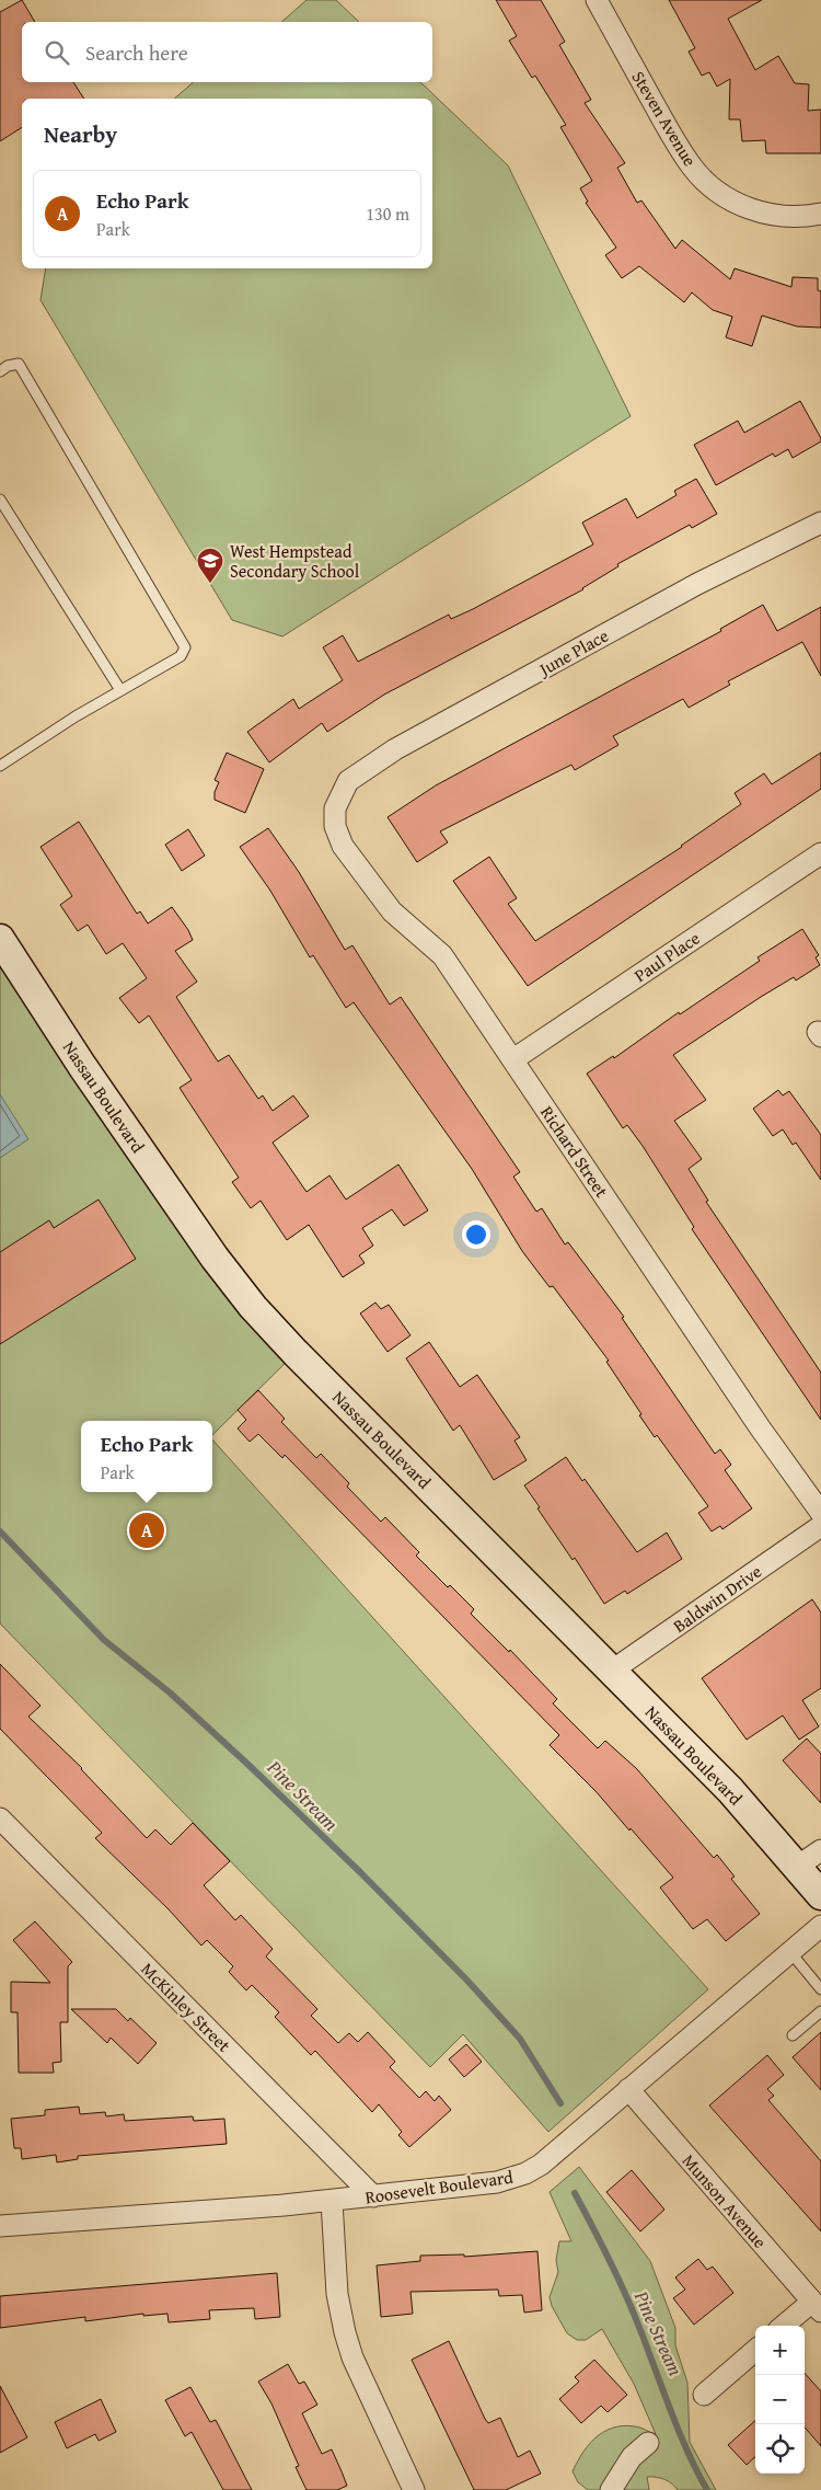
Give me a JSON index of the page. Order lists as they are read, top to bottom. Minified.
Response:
{"streets":{"main road":["Nassau Boulevard"],"street":["Steven Avenue","June Place","Paul Place","Richard Street","Baldwin Drive","McKinley Street","Roosevelt Boulevard","Munson Avenue"]},"crossings":[["June Place","Richard Street"],["Paul Place","Richard Street"],["Nassau Boulevard","Baldwin Drive"],["McKinley Street","Roosevelt Boulevard"],["Roosevelt Boulevard","Munson Avenue"]],"water":["Pine Stream"],"places":{"school or university":["West Hempstead Secondary School"]},"page":{"search":"Search here","heading":"Nearby","list":[{"mark":"A","name":"Echo Park","note":"Park","value":"130 m"}],"popup":["Echo Park","Park"],"pins":"A","map_buttons":["+","−"]}}
